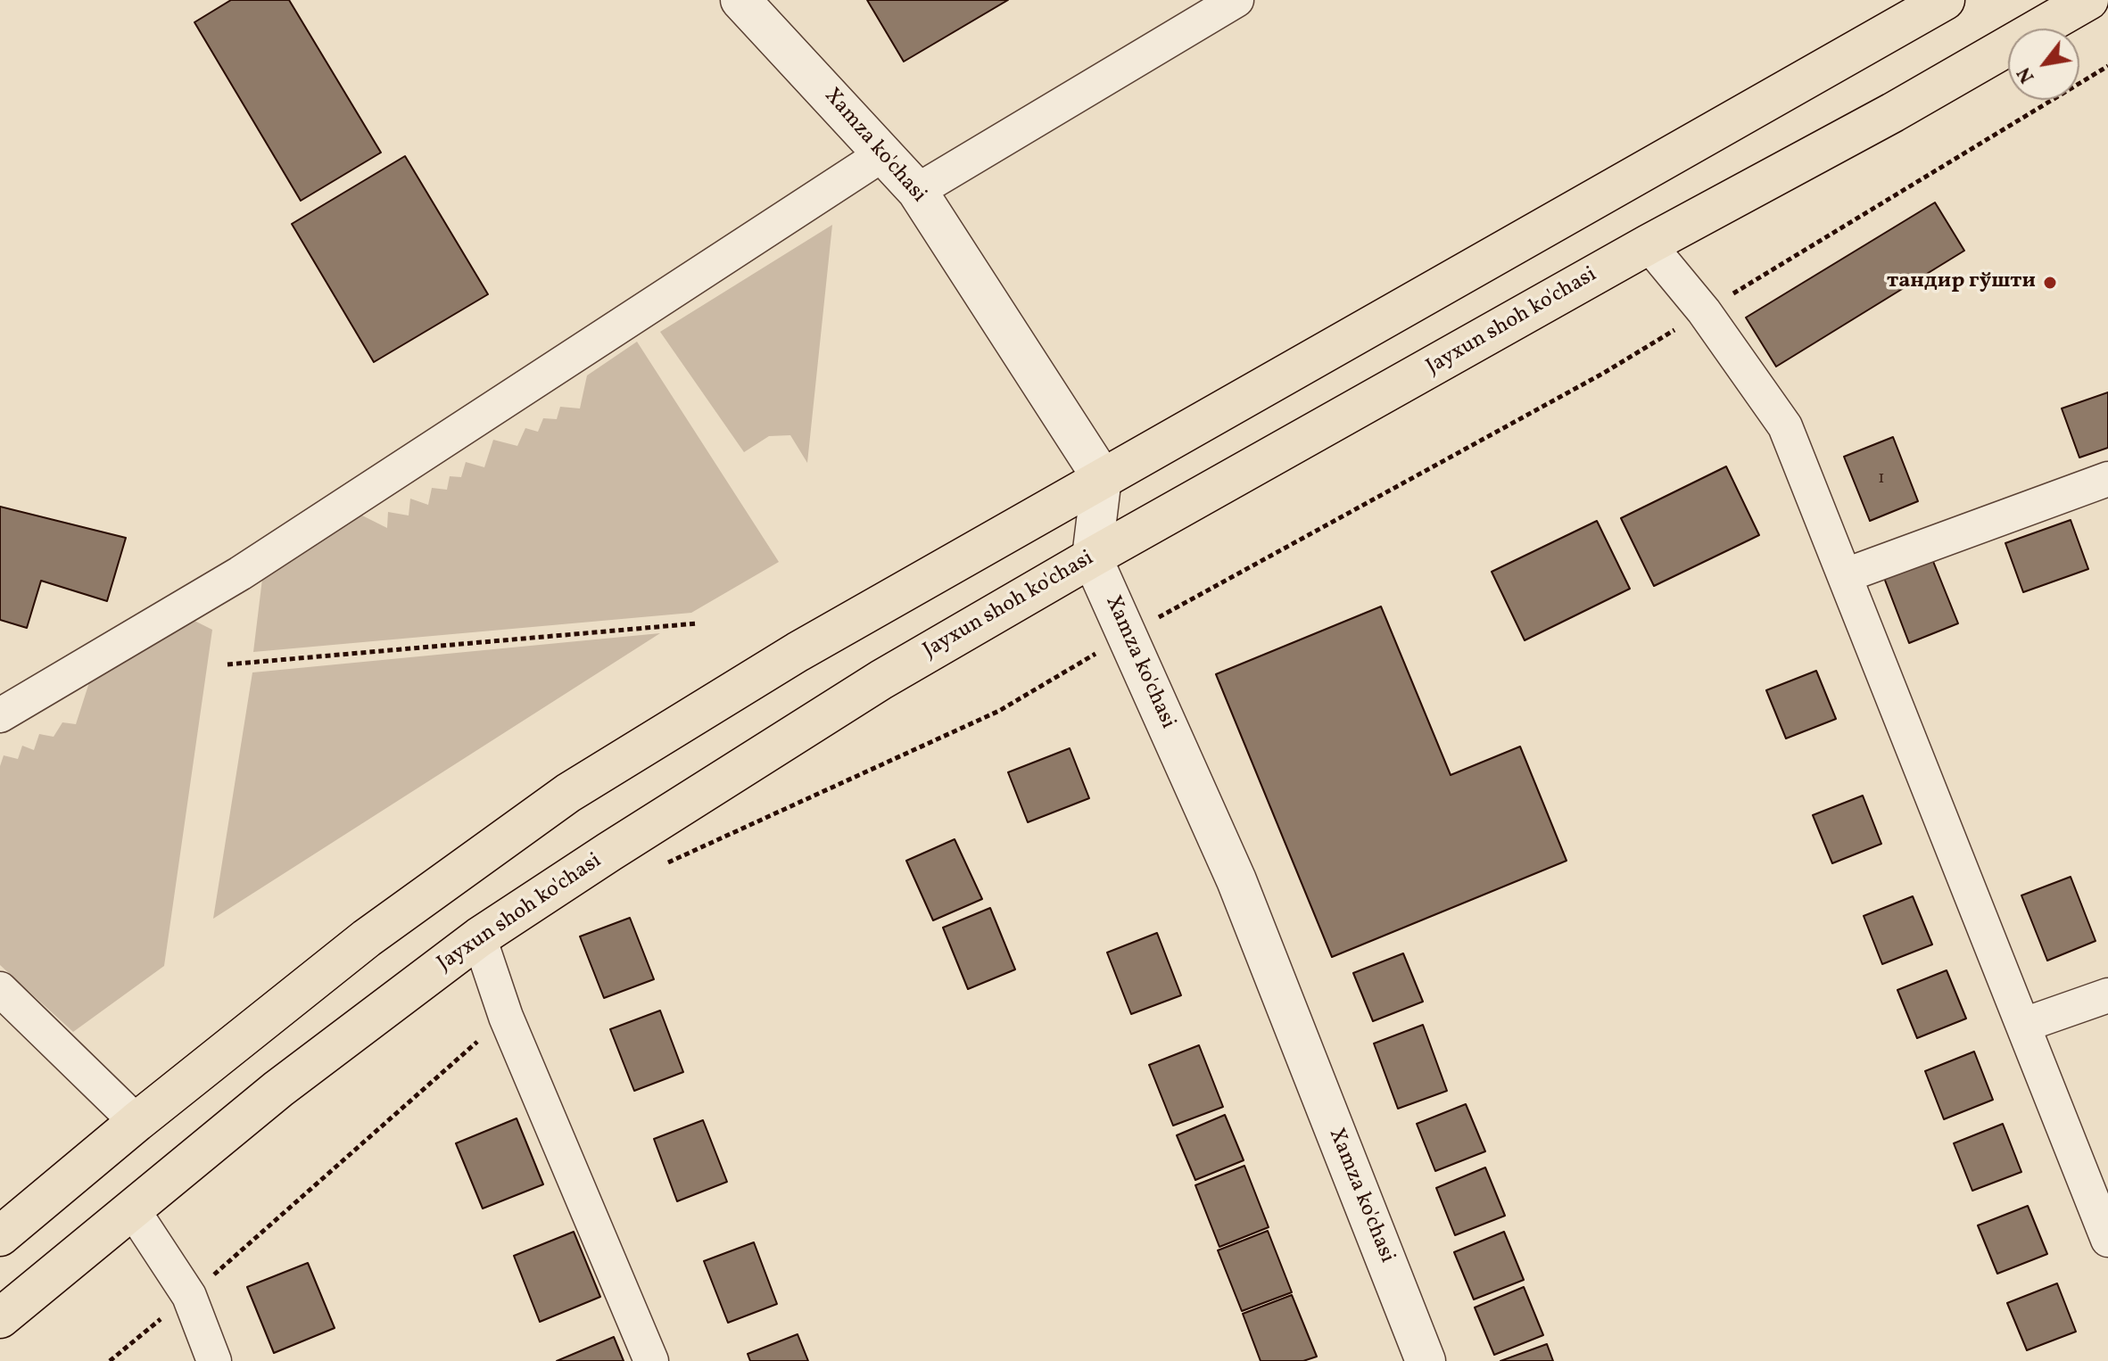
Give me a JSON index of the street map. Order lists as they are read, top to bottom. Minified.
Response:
{"streets":{"highway":["Jayxun shoh ko'chasi"],"street":["Xamza ko'chasi"]},"crossings":[["Xamza ko'chasi","Jayxun shoh ko'chasi"]],"places":["тандир гўшти"],"house_numbers":["1"],"north":"bottom left"}
